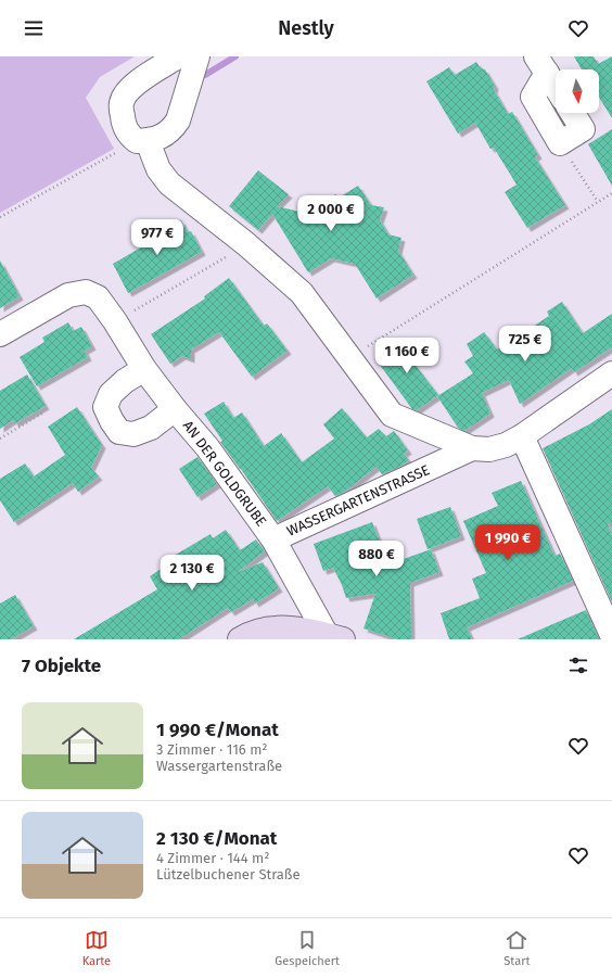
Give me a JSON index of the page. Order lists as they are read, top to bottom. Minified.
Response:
{"streets":{"street":["AN DER GOLDGRUBE","WASSERGARTENSTRASSE"]},"crossings":[["AN DER GOLDGRUBE","WASSERGARTENSTRASSE"]],"north":"bottom","page":{"header":"Nestly","price":["2 000 €","977 €","725 €","1 160 €","1 990 €","880 €","2 130 €"],"heading":"7 Objekte","list":[{"name":"1 990 €/Monat","note":"3 Zimmer · 116 m² · Wassergartenstraße"},{"name":"2 130 €/Monat","note":"4 Zimmer · 144 m² · Lützelbuchener Straße"}],"tabs":["Karte","Gespeichert","Start"]}}
